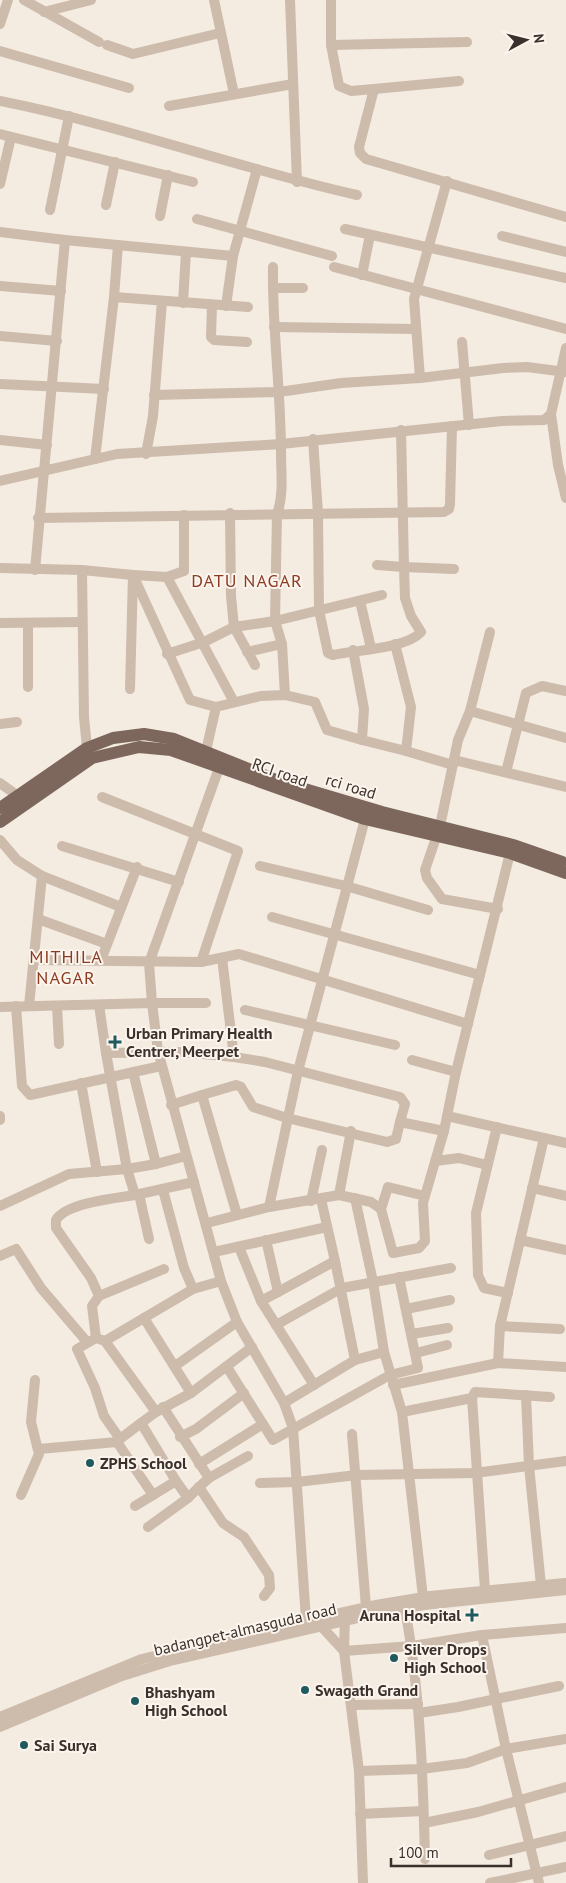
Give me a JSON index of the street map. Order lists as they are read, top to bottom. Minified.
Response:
{"streets":{"main road":["RCI road","rci road"],"street":["badangpet-almasguda road"]},"crossings":[["RCI road","rci road"]],"districts":["DATU NAGAR","MITHILA NAGAR"],"places":{"health":["Urban Primary Health Centrer, Meerpet","Aruna Hospital"],"other":["ZPHS School","Silver Drops High School","Swagath Grand","Bhashyam High School","Sai Surya"]},"scale_bar":"100 m","north":"right"}
